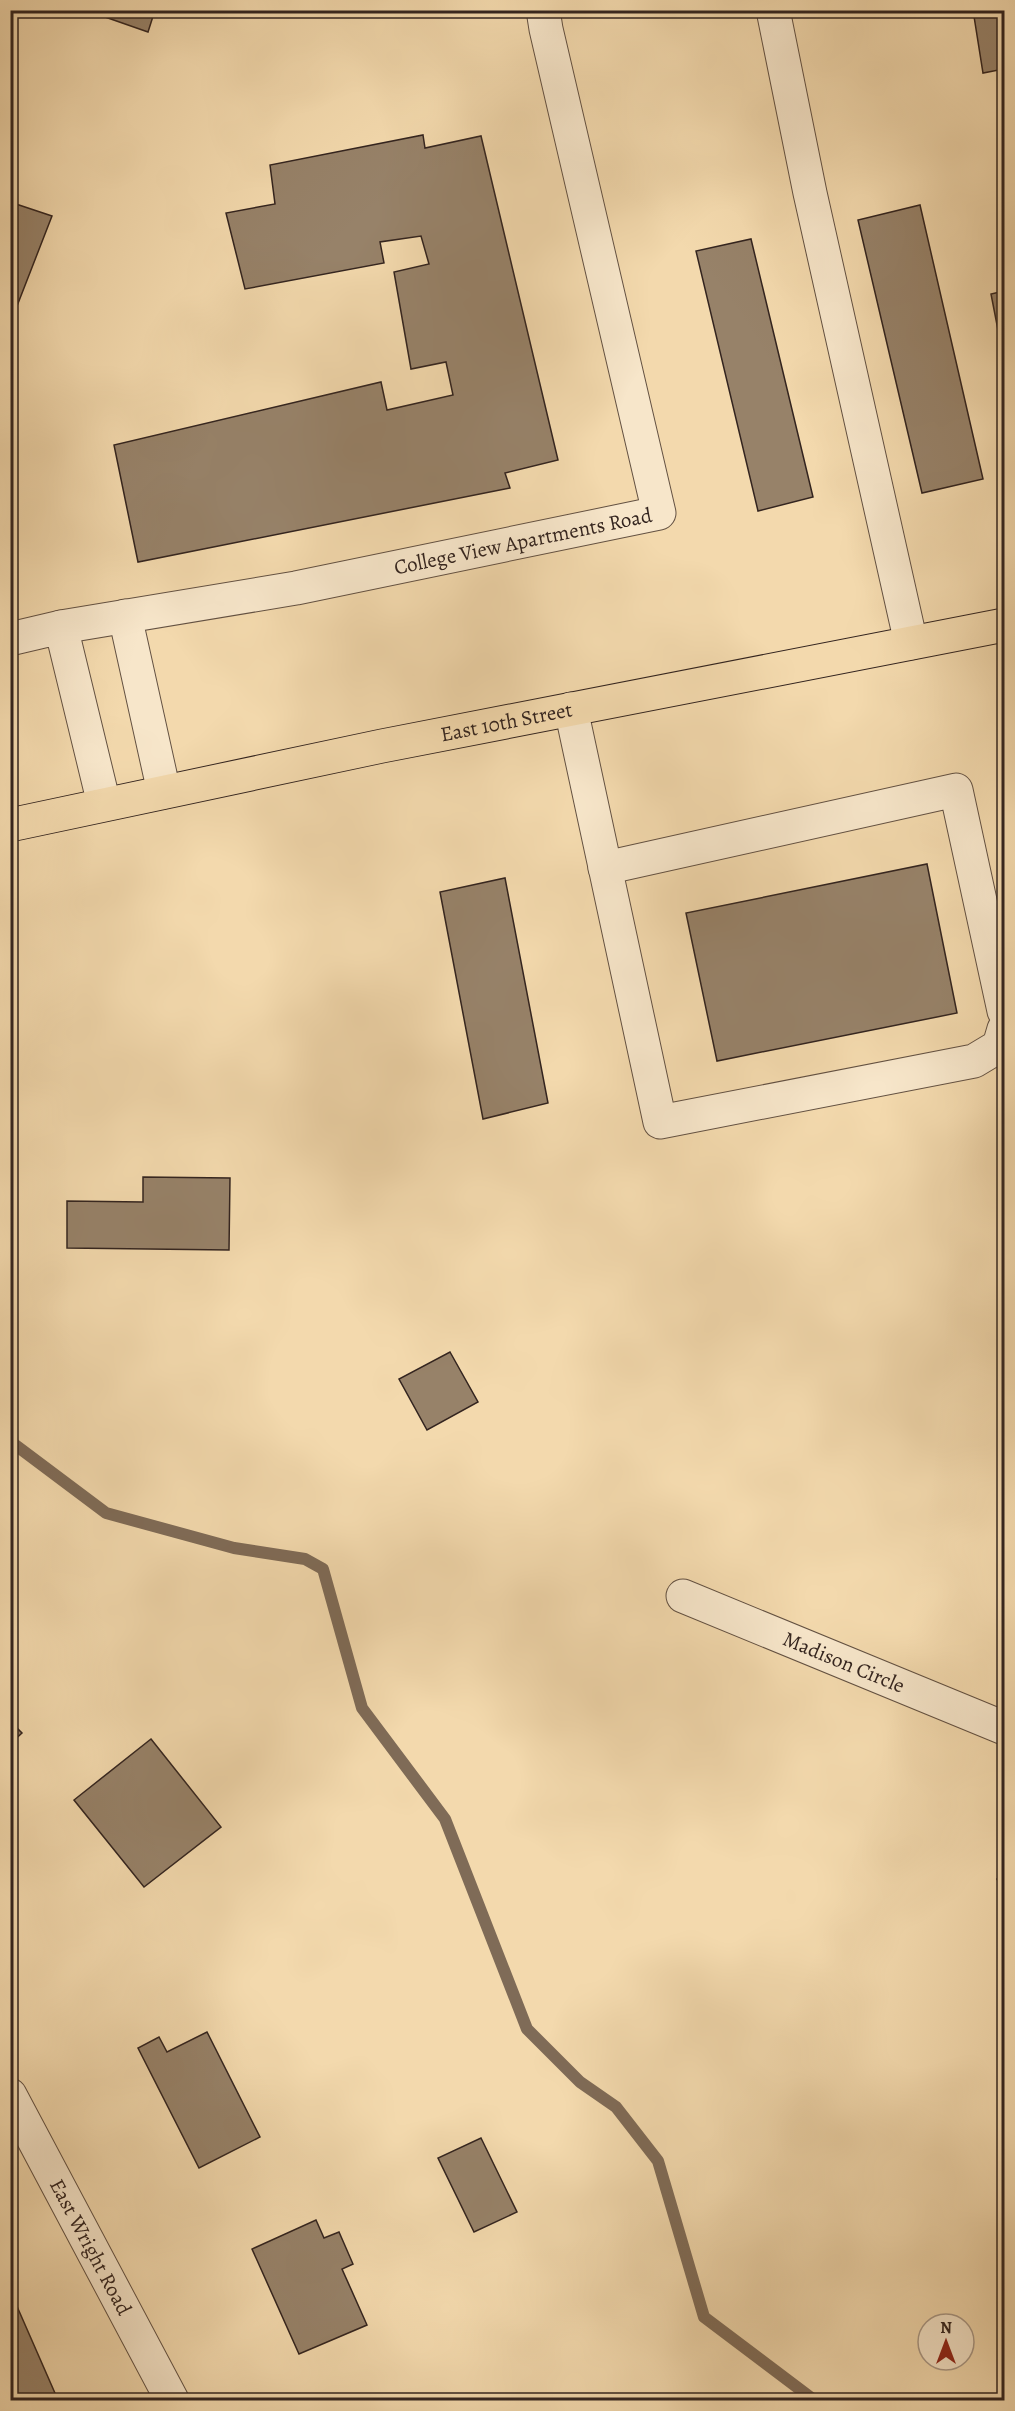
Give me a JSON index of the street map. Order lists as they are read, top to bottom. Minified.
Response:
{"streets":{"main road":["East 10th Street"],"street":["College View Apartments Road","Madison Circle","East Wright Road"]},"north":"top"}
